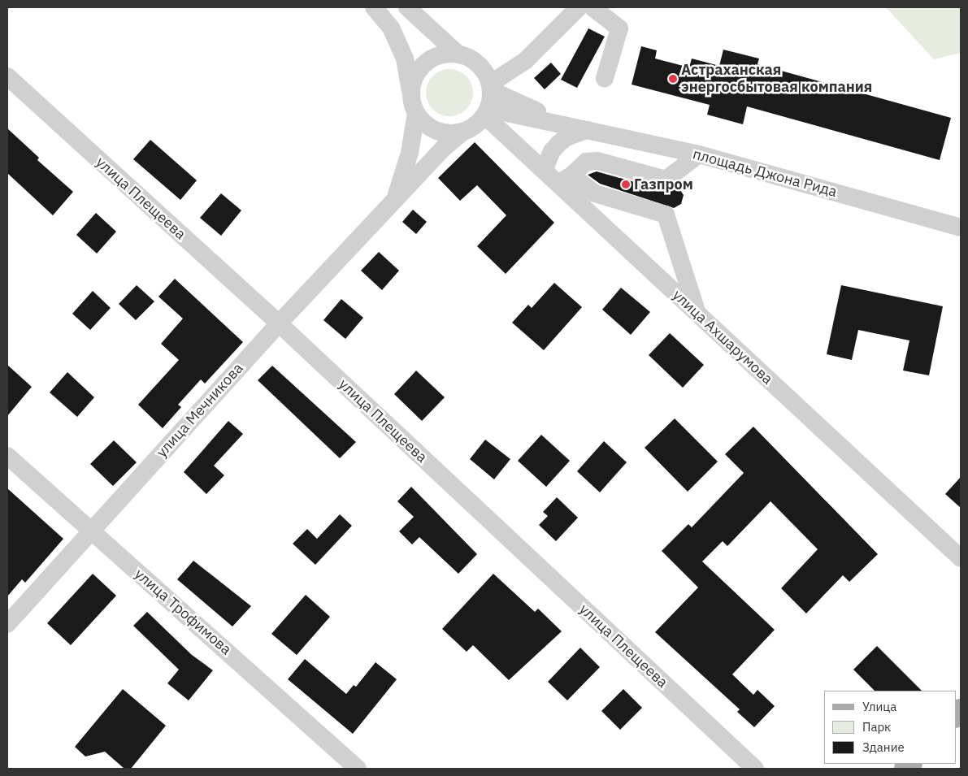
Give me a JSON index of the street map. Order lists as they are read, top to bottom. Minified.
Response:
{"streets":{"street":["площадь Джона Рида","улица Плещеева","улица Ахшарумова","улица Мечникова","улица Трофимова"]},"crossings":[["площадь Джона Рида","улица Ахшарумова"],["площадь Джона Рида","улица Мечникова"],["улица Плещеева","улица Мечникова"],["улица Ахшарумова","улица Мечникова"],["улица Мечникова","улица Трофимова"]],"places":["Астраханская энергосбытовая компания","Газпром"],"legend":["Улица","Парк","Здание"]}
